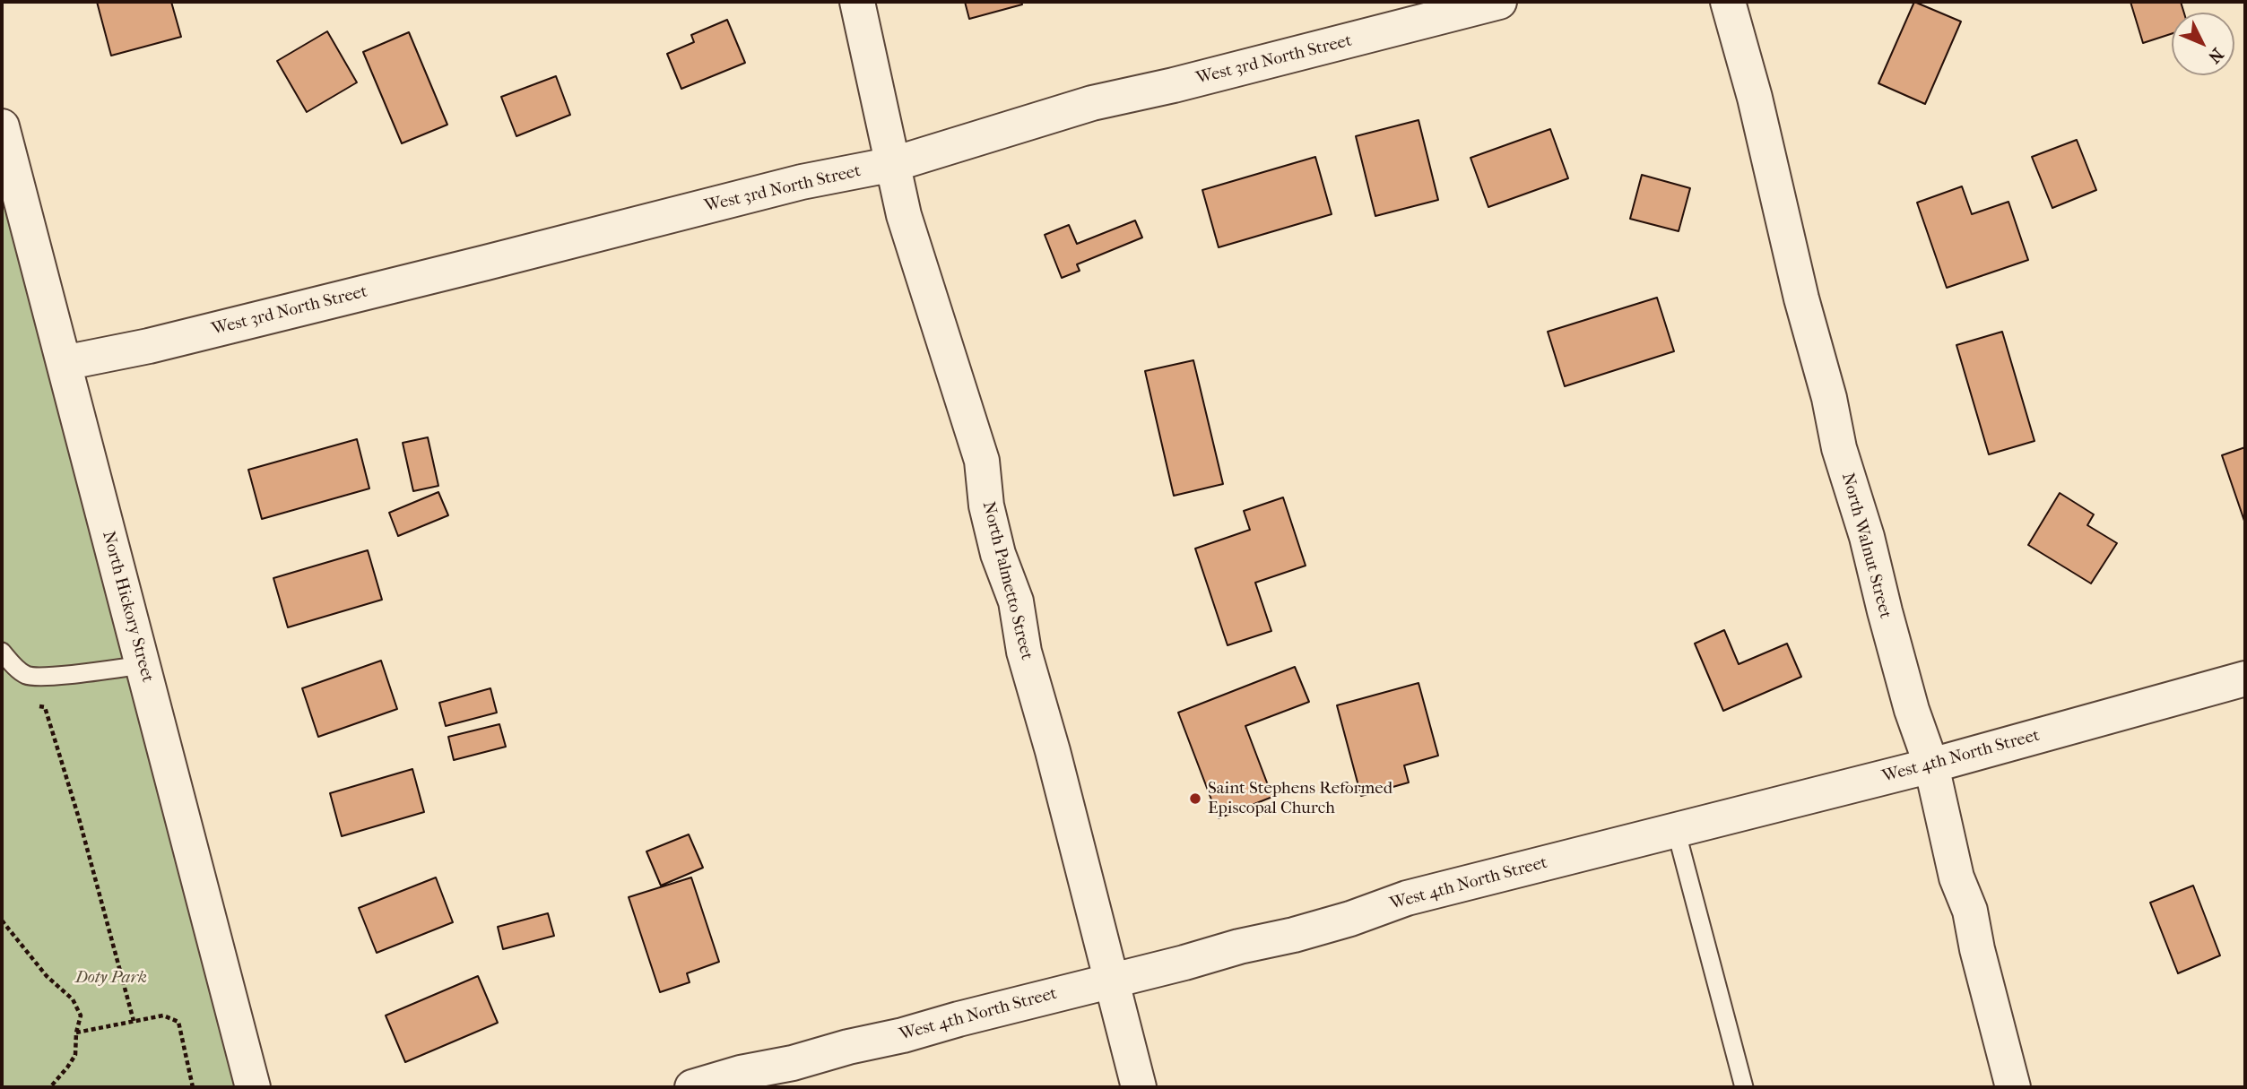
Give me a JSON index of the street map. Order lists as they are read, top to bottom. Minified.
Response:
{"streets":{"street":["West 3rd North Street","North Walnut Street","North Palmetto Street","North Hickory Street","West 4th North Street"]},"crossings":[["West 3rd North Street","North Palmetto Street"],["West 3rd North Street","North Hickory Street"],["North Walnut Street","West 4th North Street"],["North Palmetto Street","West 4th North Street"]],"parks":["Doty Park"],"places":["Saint Stephens Reformed Episcopal Church"],"north":"bottom right"}
